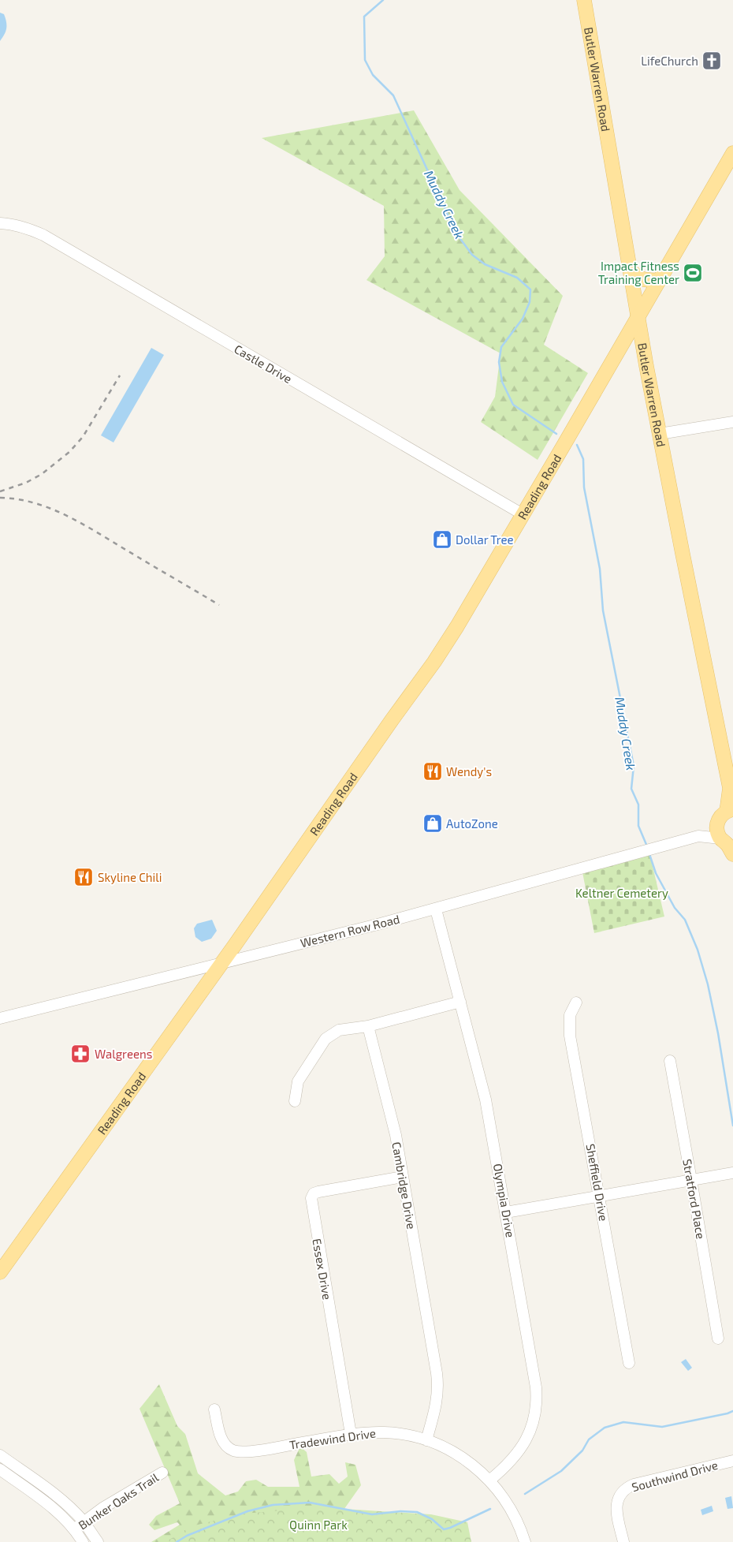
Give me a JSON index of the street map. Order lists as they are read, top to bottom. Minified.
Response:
{"streets":{"main road":["Butler Warren Road","Reading Road"],"street":["Castle Drive","Western Row Road","Sheffield Drive","Cambridge Drive","Stratford Place","Olympia Drive","Essex Drive","Tradewind Drive","Southwind Drive","Bunker Oaks Trail"]},"crossings":[["Butler Warren Road","Reading Road"],["Butler Warren Road","Western Row Road"],["Castle Drive","Reading Road"],["Reading Road","Western Row Road"],["Western Row Road","Olympia Drive"],["Cambridge Drive","Essex Drive"],["Cambridge Drive","Tradewind Drive"],["Olympia Drive","Tradewind Drive"],["Essex Drive","Tradewind Drive"]],"water":["Muddy Creek"],"parks":["Keltner Cemetery","Quinn Park"],"places":{"church":["LifeChurch"],"sports":["Impact Fitness Training Center"],"shop":["Dollar Tree","AutoZone"],"restaurant":["Wendy's","Skyline Chili"],"pharmacy":["Walgreens"]}}
